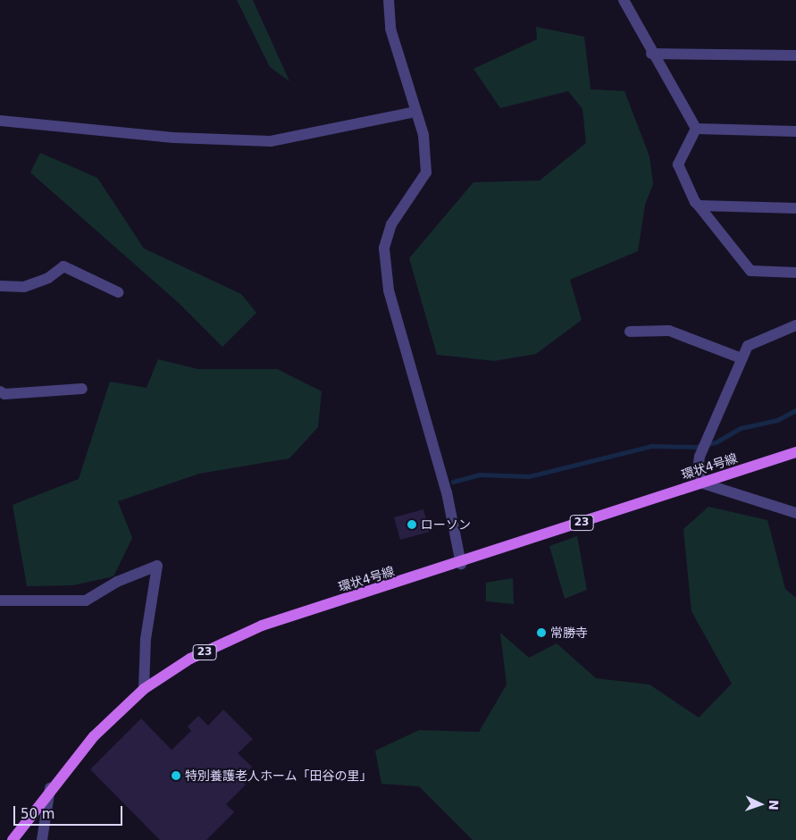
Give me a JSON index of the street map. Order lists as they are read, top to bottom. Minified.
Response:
{"streets":{"main road":["環状4号線","23"]},"places":["ローソン","常勝寺","特別養護老人ホーム「田谷の里」"],"scale_bar":"50 m","north":"right"}
